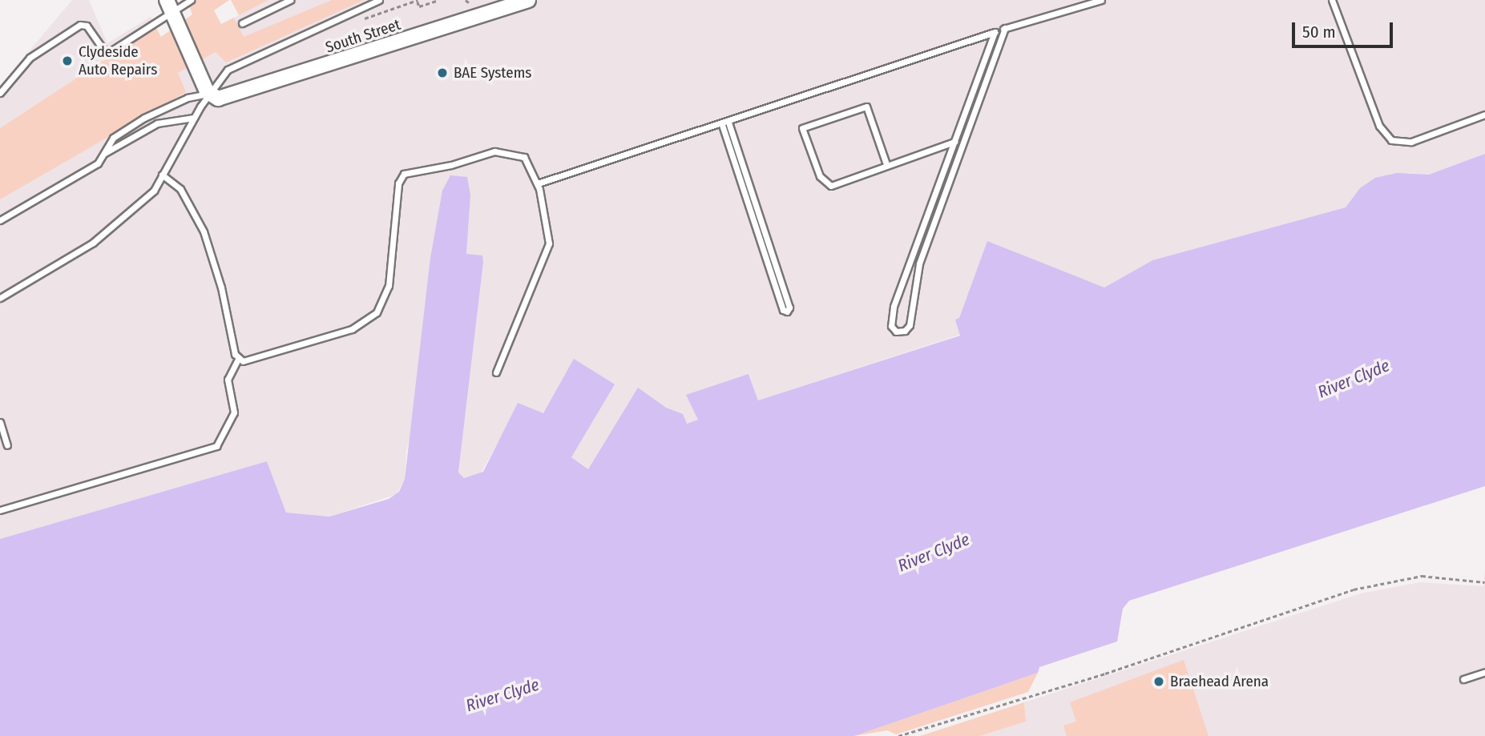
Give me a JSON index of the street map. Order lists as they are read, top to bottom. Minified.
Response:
{"streets":{"street":["South Street"]},"water":["River Clyde"],"places":["Clydeside Auto Repairs","BAE Systems","Braehead Arena"],"scale_bar":"50 m"}
